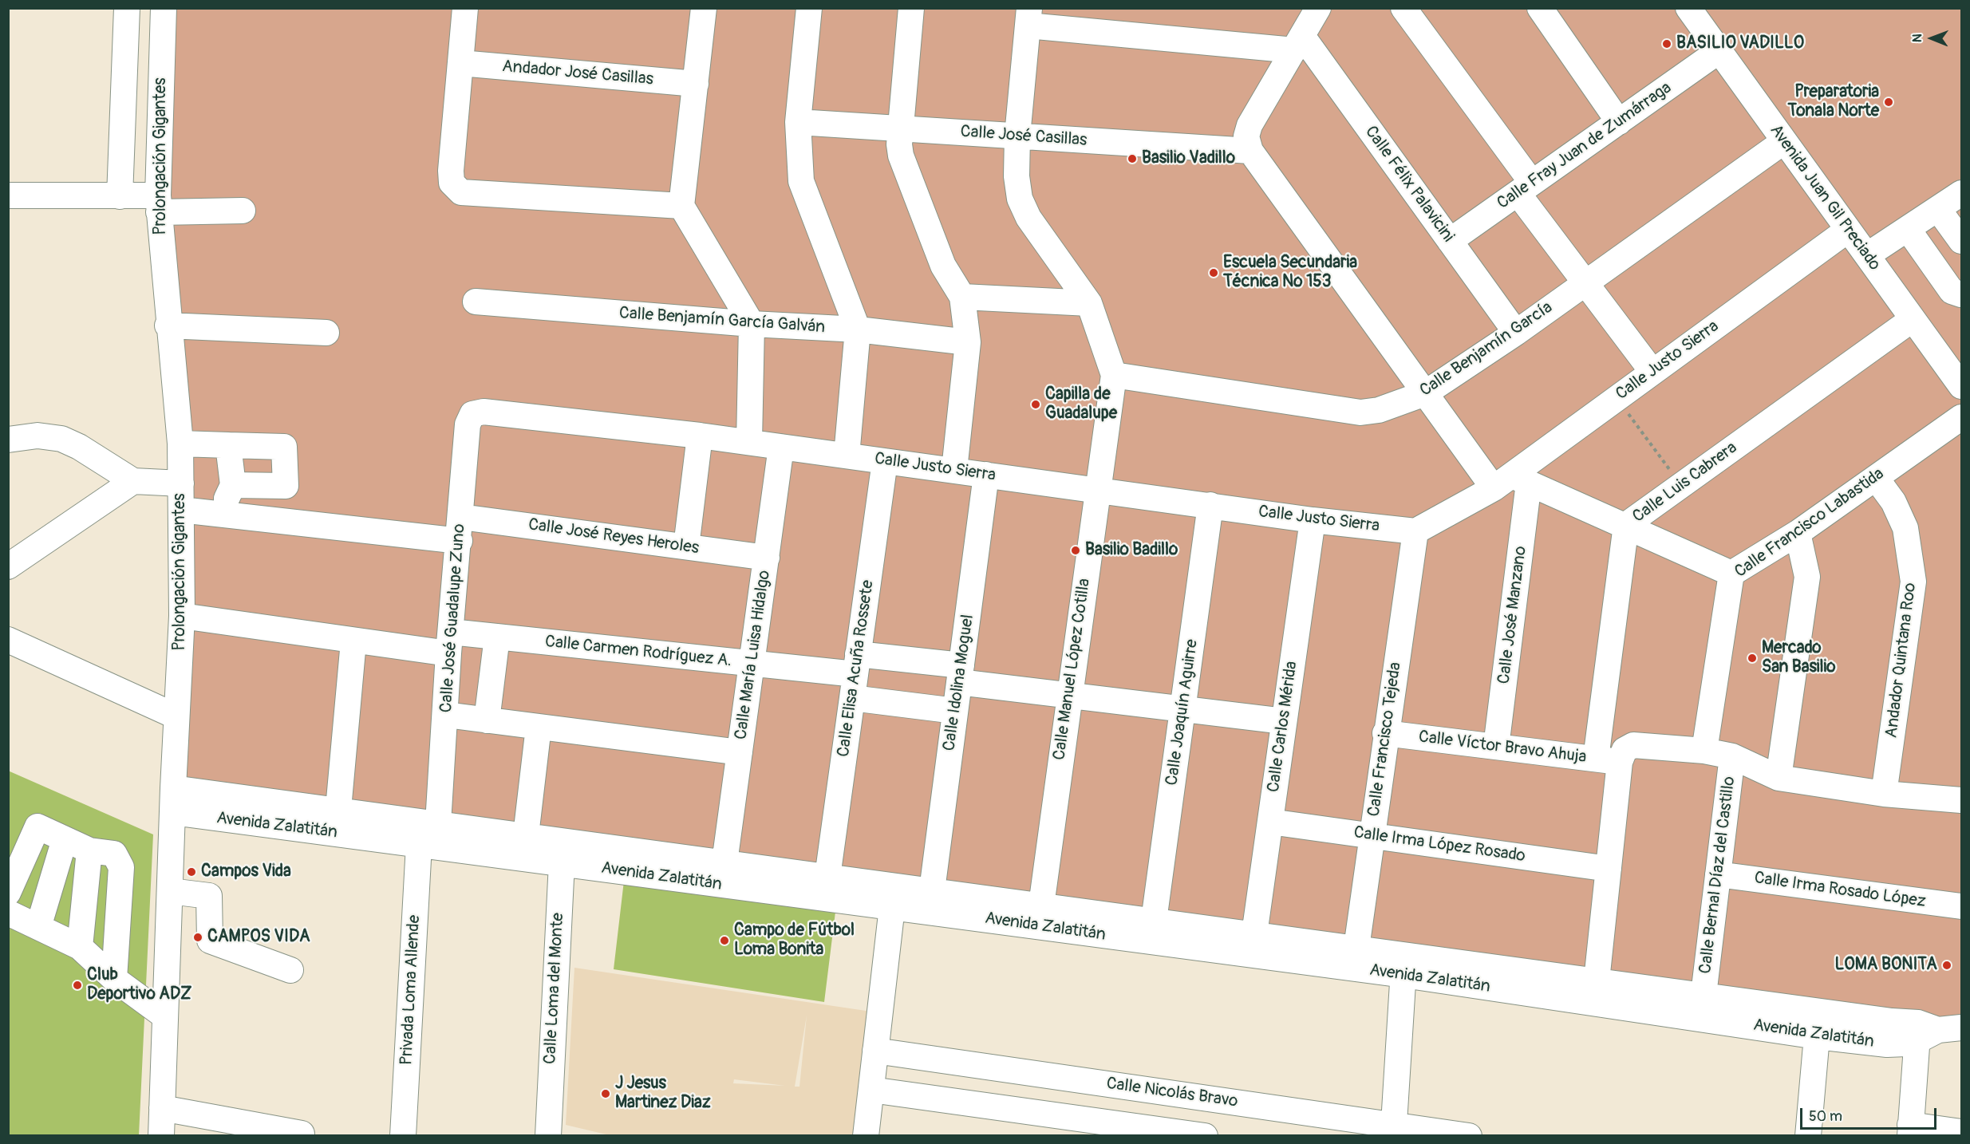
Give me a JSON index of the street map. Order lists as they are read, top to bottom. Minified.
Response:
{"streets":{"street":["Andador José Casillas","Calle José Casillas","Calle Fray Juan de Zumárraga","Prolongación Gigantes","Calle Félix Palavicini","Avenida Juan Gil Preciado","Calle Benjamín García Galván","Calle Benjamín García","Calle Justo Sierra","Calle Luis Cabrera","Calle Francisco Labastida","Calle José Reyes Heroles","Calle José Manzano","Calle José Guadalupe Zuno","Calle Carmen Rodríguez A.","Calle María Luisa Hidalgo","Andador Quintana Roo","Calle Elisa Acuña Rossete","Calle Manuel López Cotilla","Calle Idolina Moguel","Calle Joaquín Aguirre","Calle Carlos Mérida","Calle Francisco Tejeda","Calle Víctor Bravo Ahuja","Avenida Zalatitán","Calle Irma López Rosado","Calle Bernal Díaz del Castillo","Calle Irma Rosado López","Calle Loma del Monte","Privada Loma Allende","Calle Nicolás Bravo"]},"crossings":[["Calle José Casillas","Calle Manuel López Cotilla"],["Calle Fray Juan de Zumárraga","Calle Félix Palavicini"],["Calle Fray Juan de Zumárraga","Avenida Juan Gil Preciado"],["Prolongación Gigantes","Calle José Reyes Heroles"],["Prolongación Gigantes","Calle Carmen Rodríguez A."],["Prolongación Gigantes","Avenida Zalatitán"],["Calle Félix Palavicini","Calle Benjamín García"],["Avenida Juan Gil Preciado","Calle Benjamín García"],["Avenida Juan Gil Preciado","Calle Justo Sierra"],["Avenida Juan Gil Preciado","Calle Luis Cabrera"],["Calle Benjamín García","Calle Manuel López Cotilla"],["Calle Justo Sierra","Calle José Manzano"],["Calle Justo Sierra","Calle José Guadalupe Zuno"],["Calle Justo Sierra","Calle María Luisa Hidalgo"],["Calle Justo Sierra","Calle Elisa Acuña Rossete"],["Calle Justo Sierra","Calle Manuel López Cotilla"],["Calle Justo Sierra","Calle Idolina Moguel"],["Calle Justo Sierra","Calle Joaquín Aguirre"],["Calle Justo Sierra","Calle Carlos Mérida"],["Calle Justo Sierra","Calle Francisco Tejeda"],["Calle Luis Cabrera","Calle Víctor Bravo Ahuja"],["Calle Francisco Labastida","Andador Quintana Roo"],["Calle Francisco Labastida","Calle Víctor Bravo Ahuja"],["Calle José Reyes Heroles","Calle José Guadalupe Zuno"],["Calle José Reyes Heroles","Calle María Luisa Hidalgo"],["Calle José Manzano","Calle Víctor Bravo Ahuja"],["Calle José Guadalupe Zuno","Calle Carmen Rodríguez A."],["Calle José Guadalupe Zuno","Avenida Zalatitán"],["Calle Carmen Rodríguez A.","Calle María Luisa Hidalgo"],["Calle Carmen Rodríguez A.","Calle Elisa Acuña Rossete"],["Calle María Luisa Hidalgo","Avenida Zalatitán"],["Andador Quintana Roo","Calle Víctor Bravo Ahuja"],["Calle Elisa Acuña Rossete","Avenida Zalatitán"],["Calle Manuel López Cotilla","Avenida Zalatitán"],["Calle Idolina Moguel","Avenida Zalatitán"],["Calle Joaquín Aguirre","Avenida Zalatitán"],["Calle Carlos Mérida","Avenida Zalatitán"],["Calle Carlos Mérida","Calle Irma López Rosado"],["Calle Francisco Tejeda","Calle Víctor Bravo Ahuja"],["Calle Francisco Tejeda","Avenida Zalatitán"],["Calle Francisco Tejeda","Calle Irma López Rosado"],["Calle Víctor Bravo Ahuja","Calle Bernal Díaz del Castillo"],["Avenida Zalatitán","Calle Bernal Díaz del Castillo"],["Avenida Zalatitán","Calle Loma del Monte"],["Avenida Zalatitán","Privada Loma Allende"],["Calle Bernal Díaz del Castillo","Calle Irma Rosado López"]],"places":["BASILIO VADILLO","Preparatoria Tonala Norte","Basilio Vadillo","Escuela Secundaria Técnica No 153","Capilla de Guadalupe","Basilio Badillo","Mercado San Basilio","Campos Vida","CAMPOS VIDA","Campo de Fútbol Loma Bonita","LOMA BONITA","Club Deportivo ADZ","J Jesus Martinez Diaz"],"scale_bar":"50 m","north":"left"}
